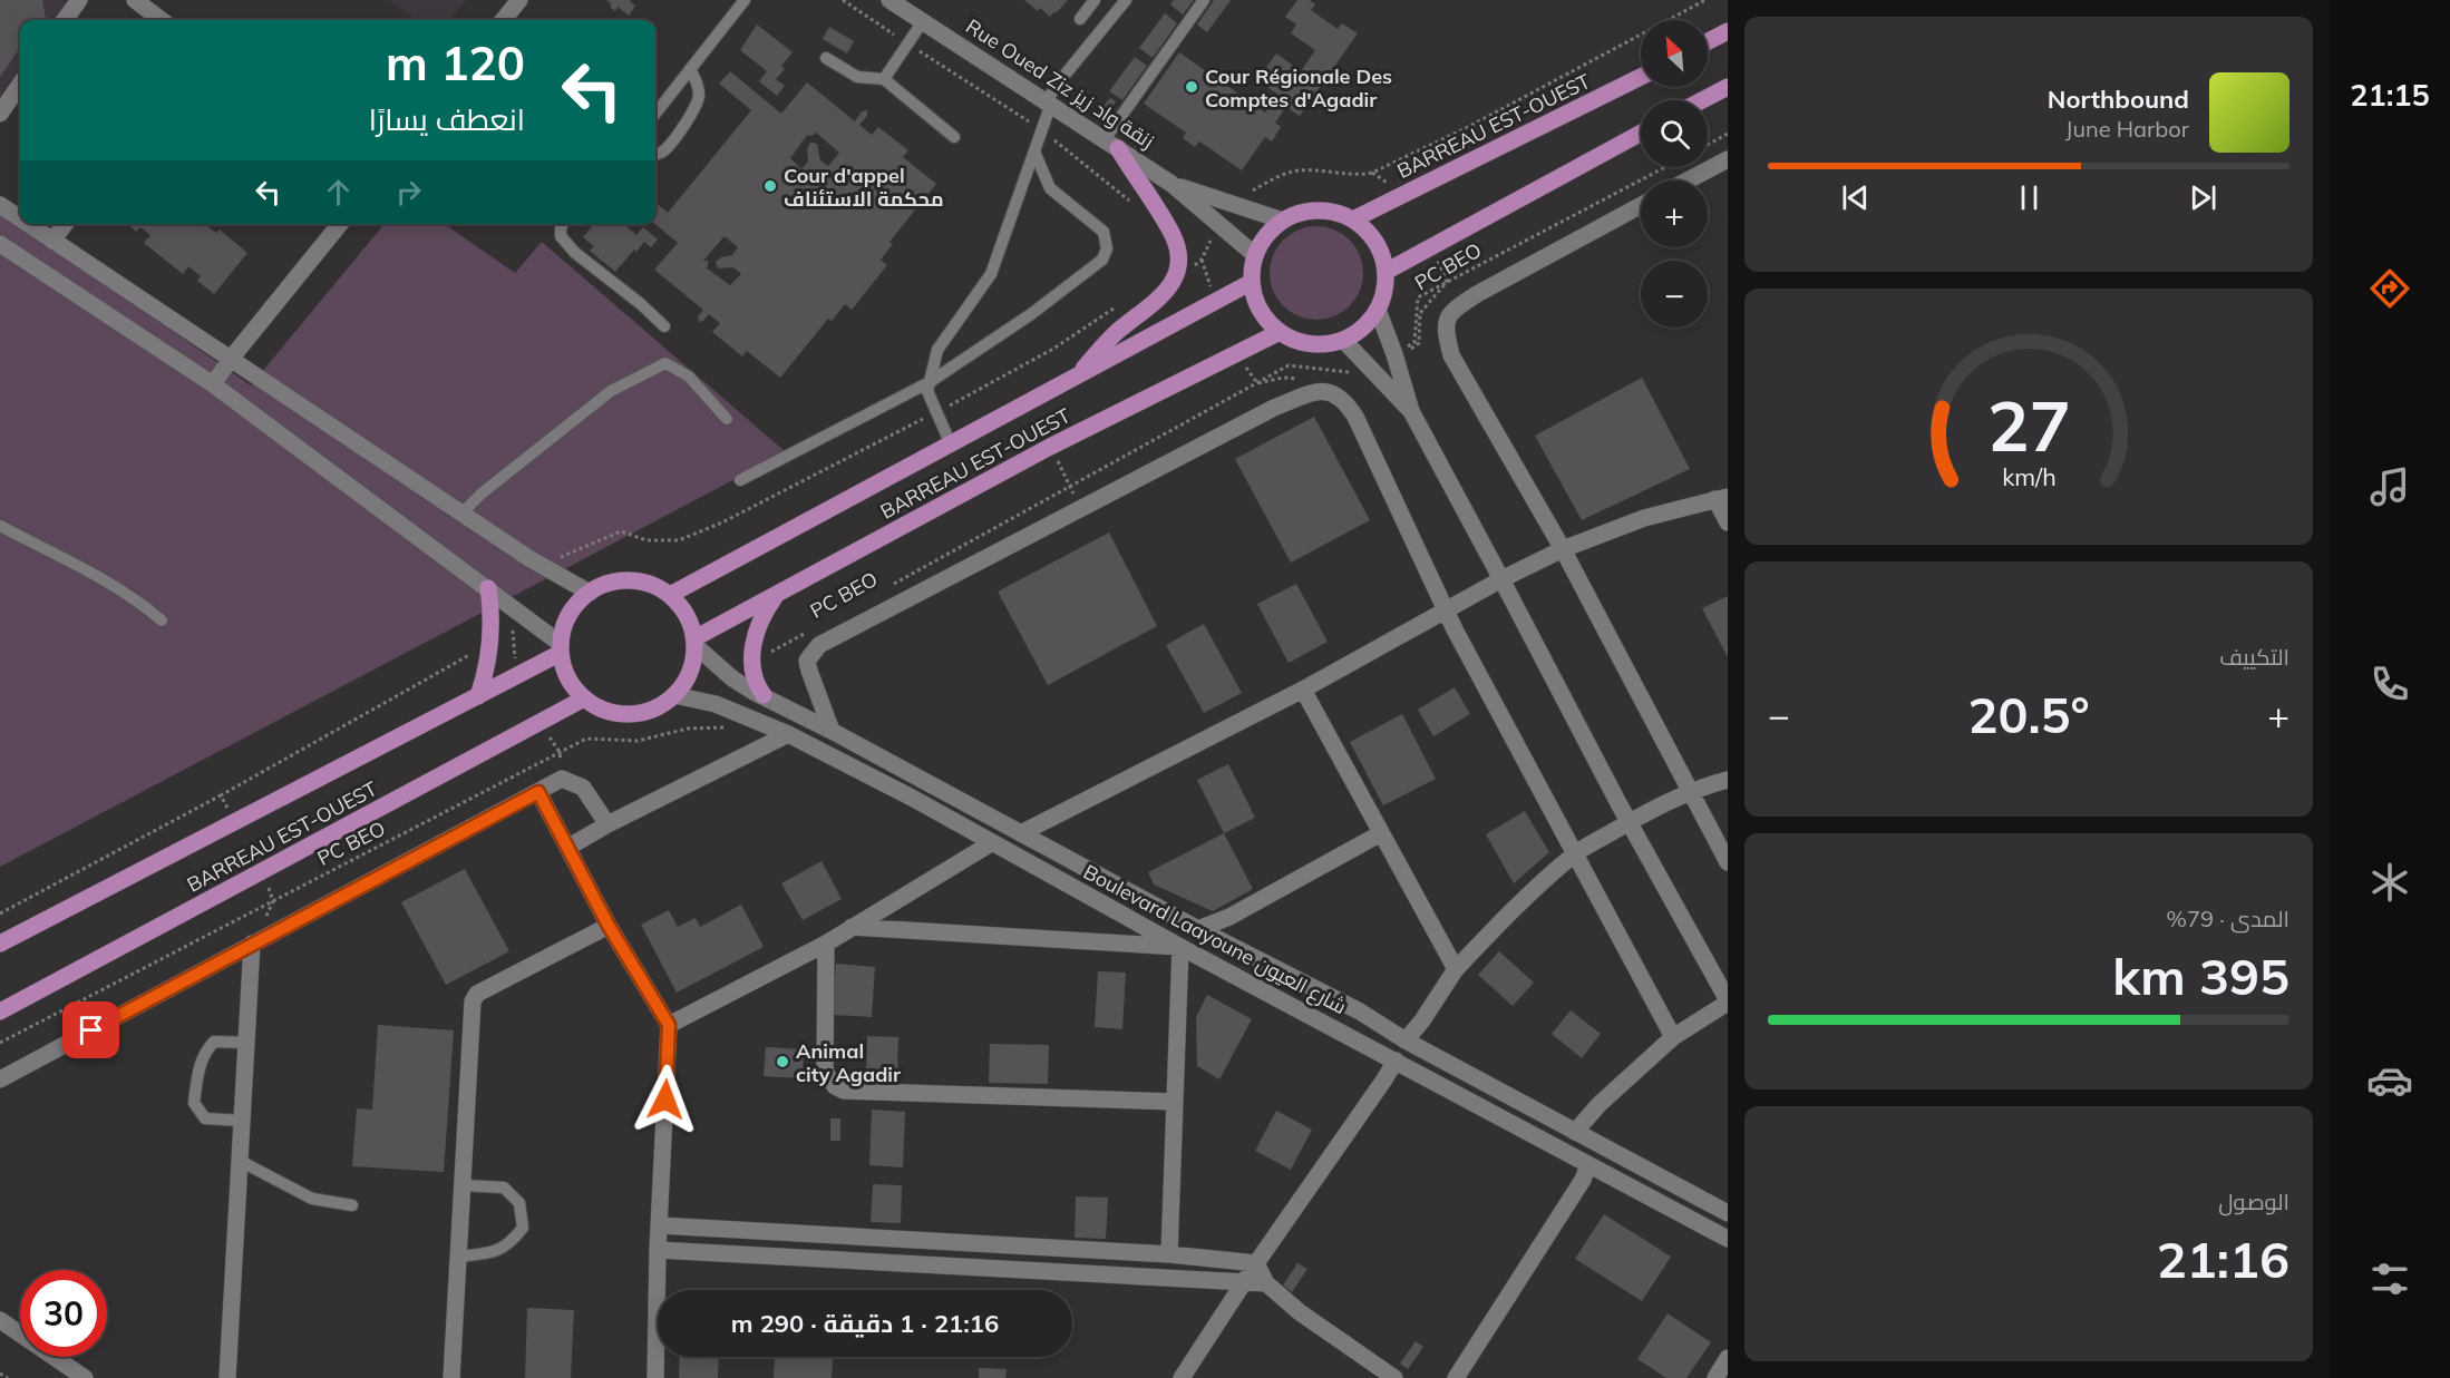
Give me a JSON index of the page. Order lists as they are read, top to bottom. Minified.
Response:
{"streets":{"main road":["BARREAU EST-OUEST"],"street":["Rue Oued Ziz زنقة واد زيز","Boulevard Laayoune شارع العيون"],"path":["PC BEO"]},"crossings":[["Rue Oued Ziz زنقة واد زيز","BARREAU EST-OUEST"],["BARREAU EST-OUEST","Boulevard Laayoune شارع العيون"],["PC BEO","Boulevard Laayoune شارع العيون"]],"places":["Cour Régionale Des Comptes d'Agadir","Cour d'appel محكمة الاستئناف","Animal city Agadir"],"north":"top left","page":{"tabs":"21:15","map_buttons":["+","−"],"turn":["120 m","انعطف يسارًا"],"song":["Northbound","June Harbor"],"tile":["التكييف",["المدى · 79%","395 km"],["الوصول","21:16"]],"heat":["−","20.5°","+"],"limit":"30","trip":"21:16 · 1 دقيقة · 290 m","gauge":["27","km/h"]}}
